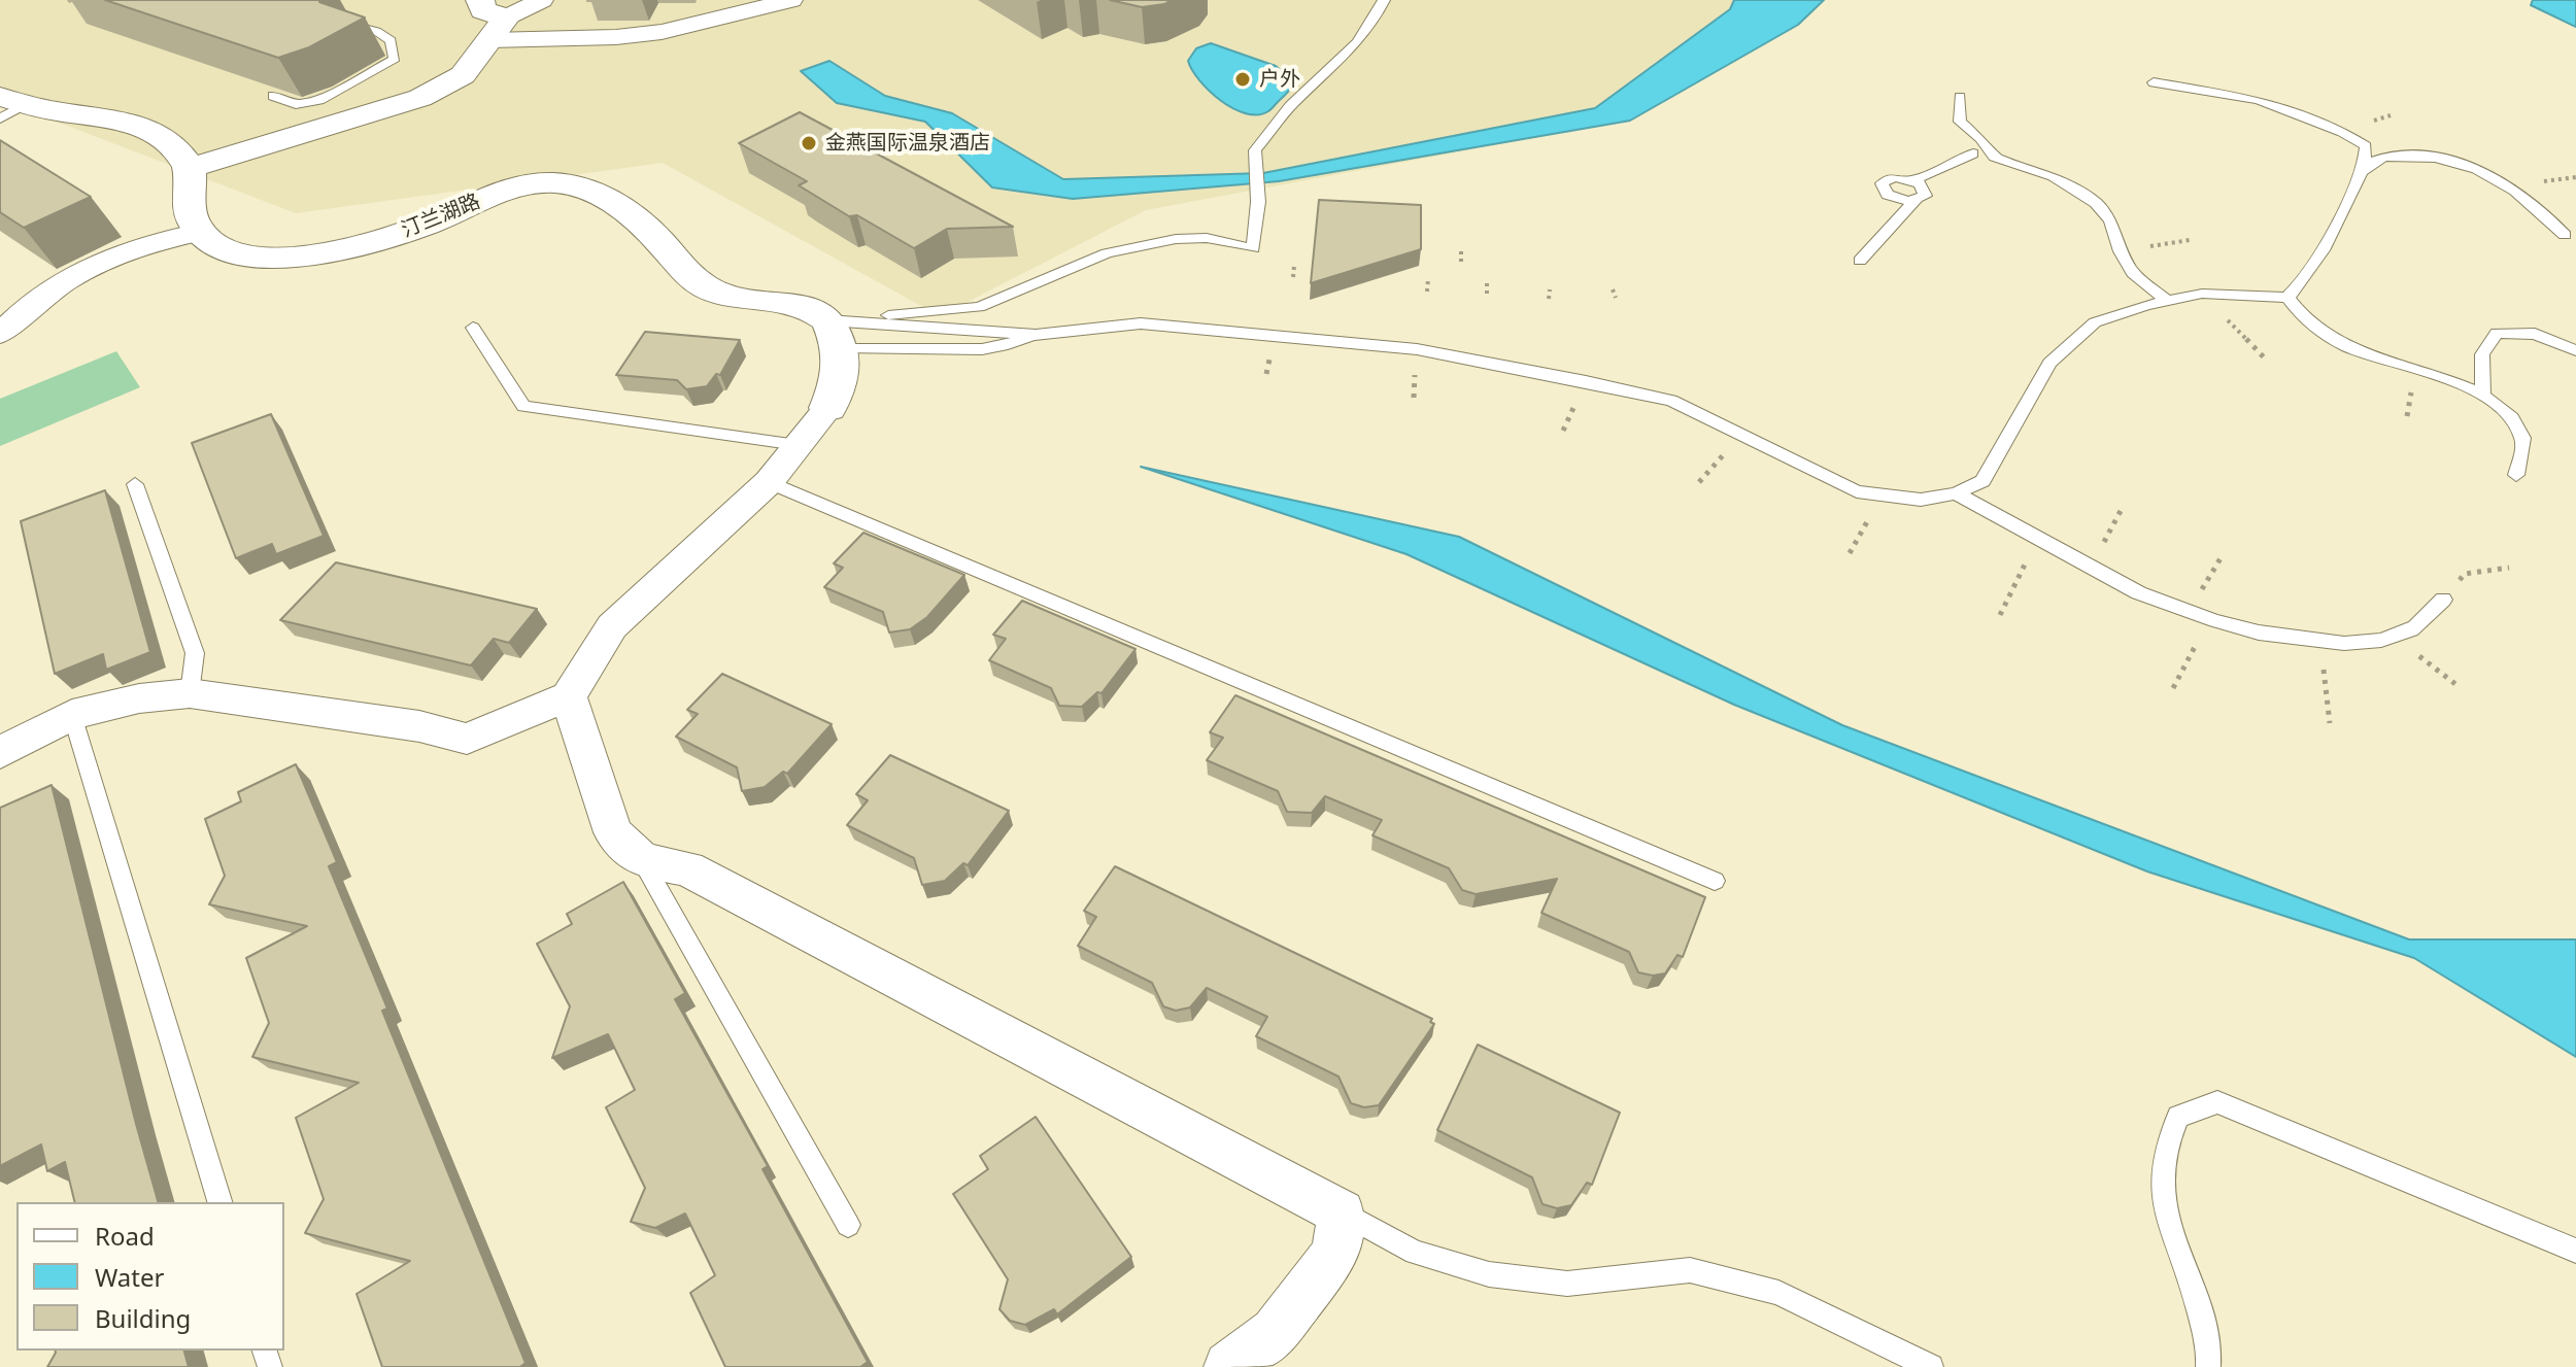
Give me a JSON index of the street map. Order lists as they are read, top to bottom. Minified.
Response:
{"streets":{"street":["汀兰湖路"]},"places":["户外","金燕国际温泉酒店"],"legend":["Road","Water","Building"]}
